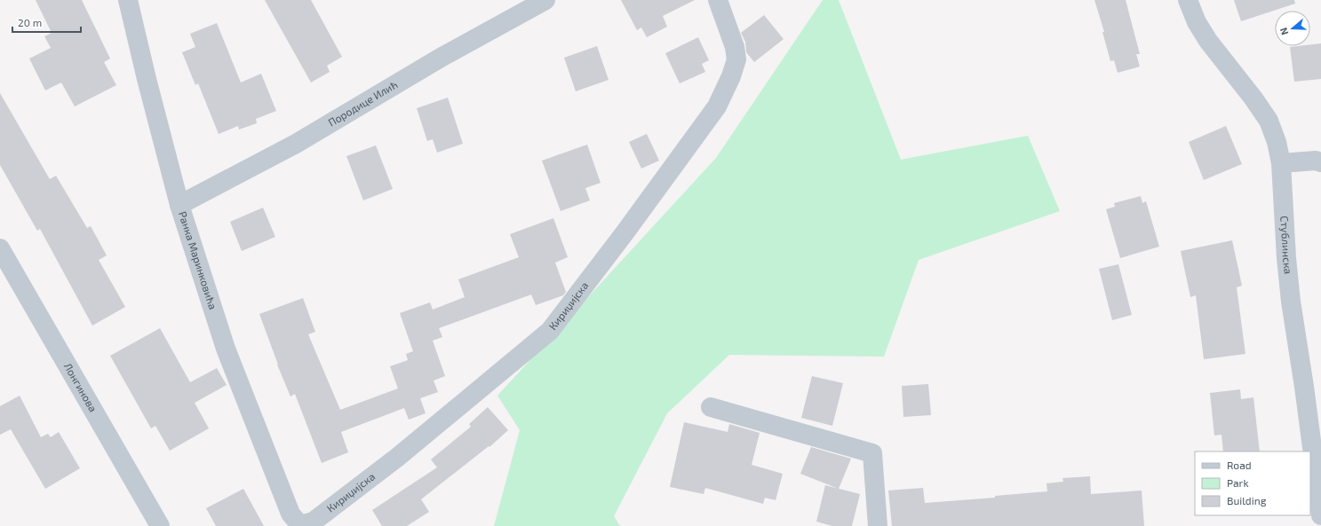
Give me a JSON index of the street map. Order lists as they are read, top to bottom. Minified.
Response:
{"streets":{"street":["Породице Илић","Стублинска","Ранка Маринковића","Кириџијска","Лонгинова"]},"crossings":[["Породице Илић","Ранка Маринковића"],["Ранка Маринковића","Кириџијска"]],"legend":["Road","Park","Building"],"scale_bar":"20 m","north":"left"}
